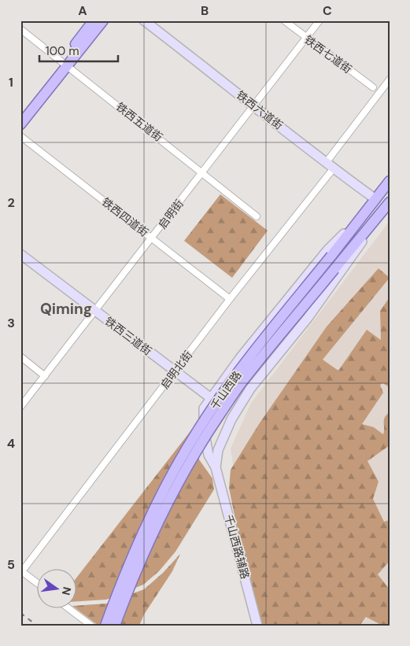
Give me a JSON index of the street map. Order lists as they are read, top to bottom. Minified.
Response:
{"streets":{"main road":["铁西六道街","铁西三道街","千山西路","千山西路辅路"],"street":["铁西七道街","铁西五道街","启明街","铁西四道街","启明北街"]},"crossings":[["铁西七道街","启明街"],["铁西六道街","启明街"],["铁西六道街","启明北街"],["铁西六道街","千山西路"],["铁西五道街","启明街"],["启明街","铁西四道街"],["启明街","铁西三道街"],["铁西四道街","启明北街"],["铁西三道街","启明北街"]],"districts":["Qiming"],"scale_bar":"100 m","north":"right","grid":{"columns":["A","B","C"],"rows":["1","2","3","4","5"]}}
